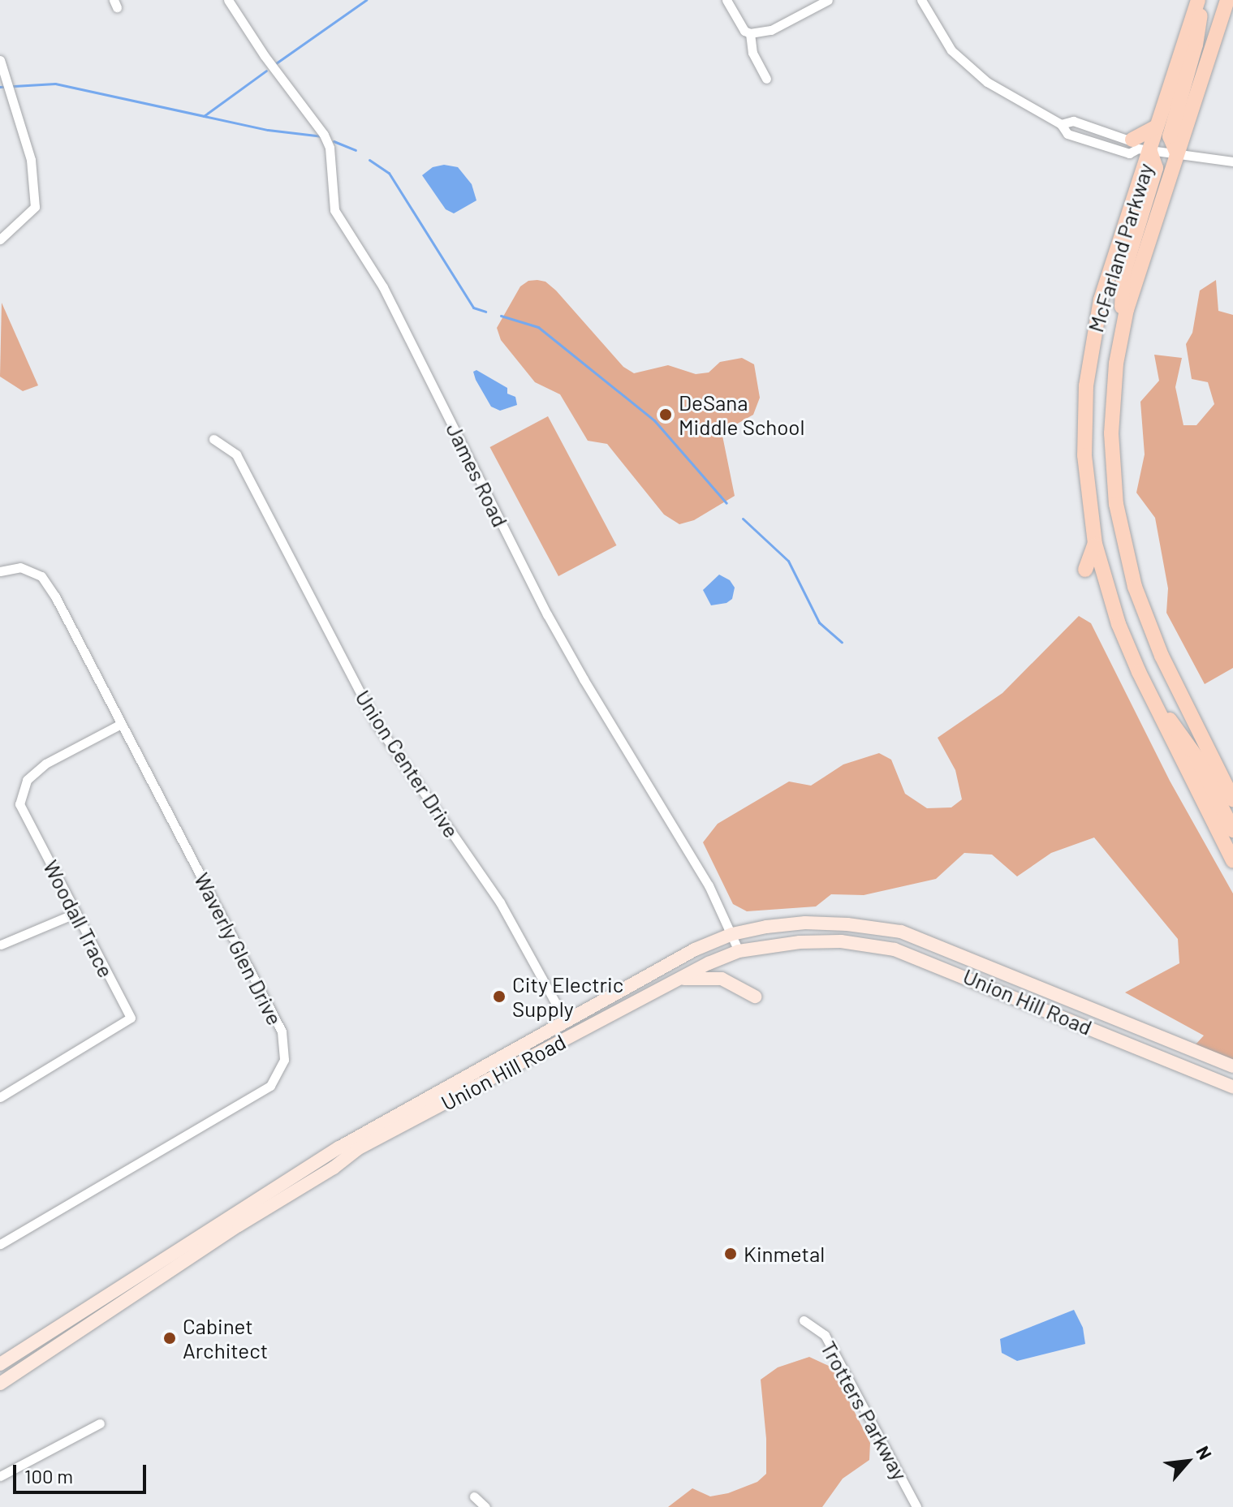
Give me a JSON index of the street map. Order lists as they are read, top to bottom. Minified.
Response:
{"streets":{"main road":["McFarland Parkway"],"street":["James Road","Union Center Drive","Woodall Trace","Waverly Glen Drive","Union Hill Road","Trotters Parkway"]},"crossings":[["James Road","Union Hill Road"],["Union Center Drive","Union Hill Road"],["Woodall Trace","Waverly Glen Drive"]],"places":["DeSana Middle School","City Electric Supply","Kinmetal","Cabinet Architect"],"scale_bar":"100 m","north":"top right"}
